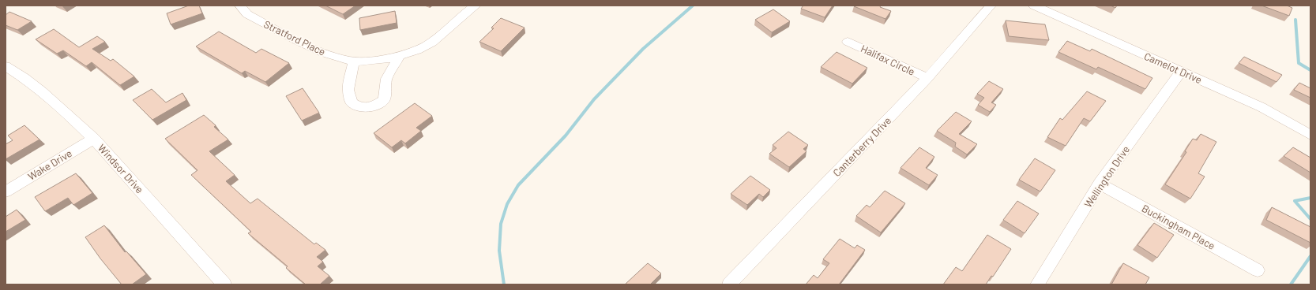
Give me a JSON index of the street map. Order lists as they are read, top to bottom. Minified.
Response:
{"streets":{"street":["Stratford Place","Halifax Circle","Camelot Drive","Canterberry Drive","Wake Drive","Windsor Drive","Wellington Drive","Buckingham Place"]},"crossings":[["Halifax Circle","Canterberry Drive"],["Camelot Drive","Wellington Drive"],["Wake Drive","Windsor Drive"],["Wellington Drive","Buckingham Place"]]}
